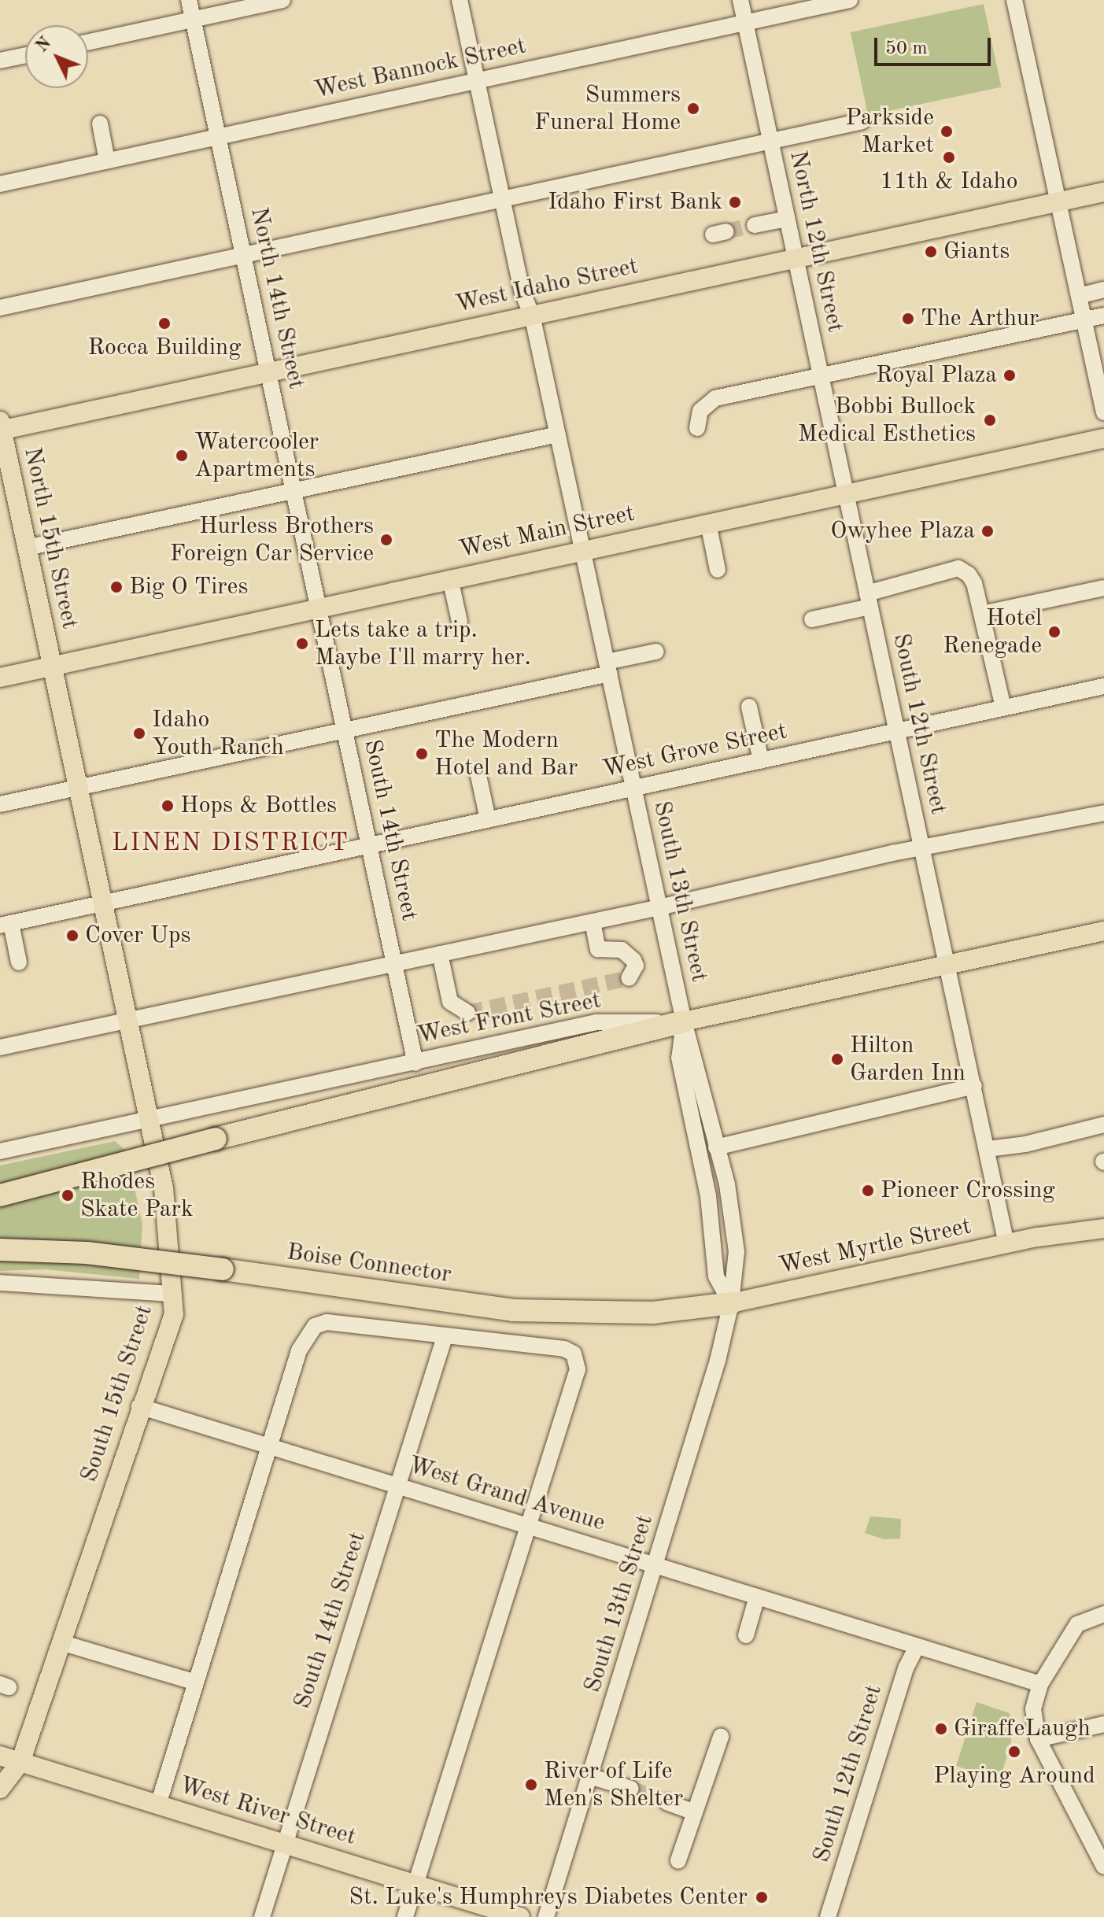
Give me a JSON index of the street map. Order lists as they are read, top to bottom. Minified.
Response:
{"streets":{"highway":["Boise Connector"],"main road":["West Idaho Street","West Main Street","North 15th Street","West Front Street","West Myrtle Street","South 15th Street","West River Street"],"street":["West Bannock Street","North 12th Street","North 14th Street","South 12th Street","West Grove Street","South 14th Street","South 13th Street","West Grand Avenue"]},"crossings":[["West Bannock Street","North 12th Street"],["West Bannock Street","North 14th Street"],["West Bannock Street","South 13th Street"],["North 12th Street","West Idaho Street"],["North 12th Street","West Main Street"],["North 12th Street","South 12th Street"],["West Idaho Street","North 14th Street"],["West Idaho Street","North 15th Street"],["West Idaho Street","South 13th Street"],["North 14th Street","West Main Street"],["North 14th Street","South 14th Street"],["West Main Street","North 15th Street"],["West Main Street","South 12th Street"],["West Main Street","South 14th Street"],["West Main Street","South 13th Street"],["West Main Street","South 15th Street"],["North 15th Street","South 15th Street"],["South 12th Street","West Grove Street"],["South 12th Street","West Front Street"],["South 12th Street","West Myrtle Street"],["South 12th Street","West Grand Avenue"],["West Grove Street","South 14th Street"],["West Grove Street","South 13th Street"],["West Grove Street","South 15th Street"],["South 14th Street","West Front Street"],["South 14th Street","West Grand Avenue"],["South 14th Street","West River Street"],["South 13th Street","West Front Street"],["South 13th Street","West Myrtle Street"],["South 13th Street","Boise Connector"],["South 13th Street","West Grand Avenue"],["West Front Street","South 15th Street"],["West Myrtle Street","Boise Connector"],["South 15th Street","West Grand Avenue"],["South 15th Street","West River Street"]],"districts":["LINEN DISTRICT"],"places":["Summers Funeral Home","Parkside Market","11th & Idaho","Idaho First Bank","Giants","The Arthur","Rocca Building","Royal Plaza","Bobbi Bullock Medical Esthetics","Watercooler Apartments","Owyhee Plaza","Hurless Brothers Foreign Car Service","Big O Tires","Hotel Renegade","Lets take a trip. Maybe I'll marry her.","Idaho Youth Ranch","The Modern Hotel and Bar","Hops & Bottles","Cover Ups","Hilton Garden Inn","Pioneer Crossing","Rhodes Skate Park","GiraffeLaugh","Playing Around","River of Life Men's Shelter","St. Luke's Humphreys Diabetes Center"],"scale_bar":"50 m","north":"top left"}
